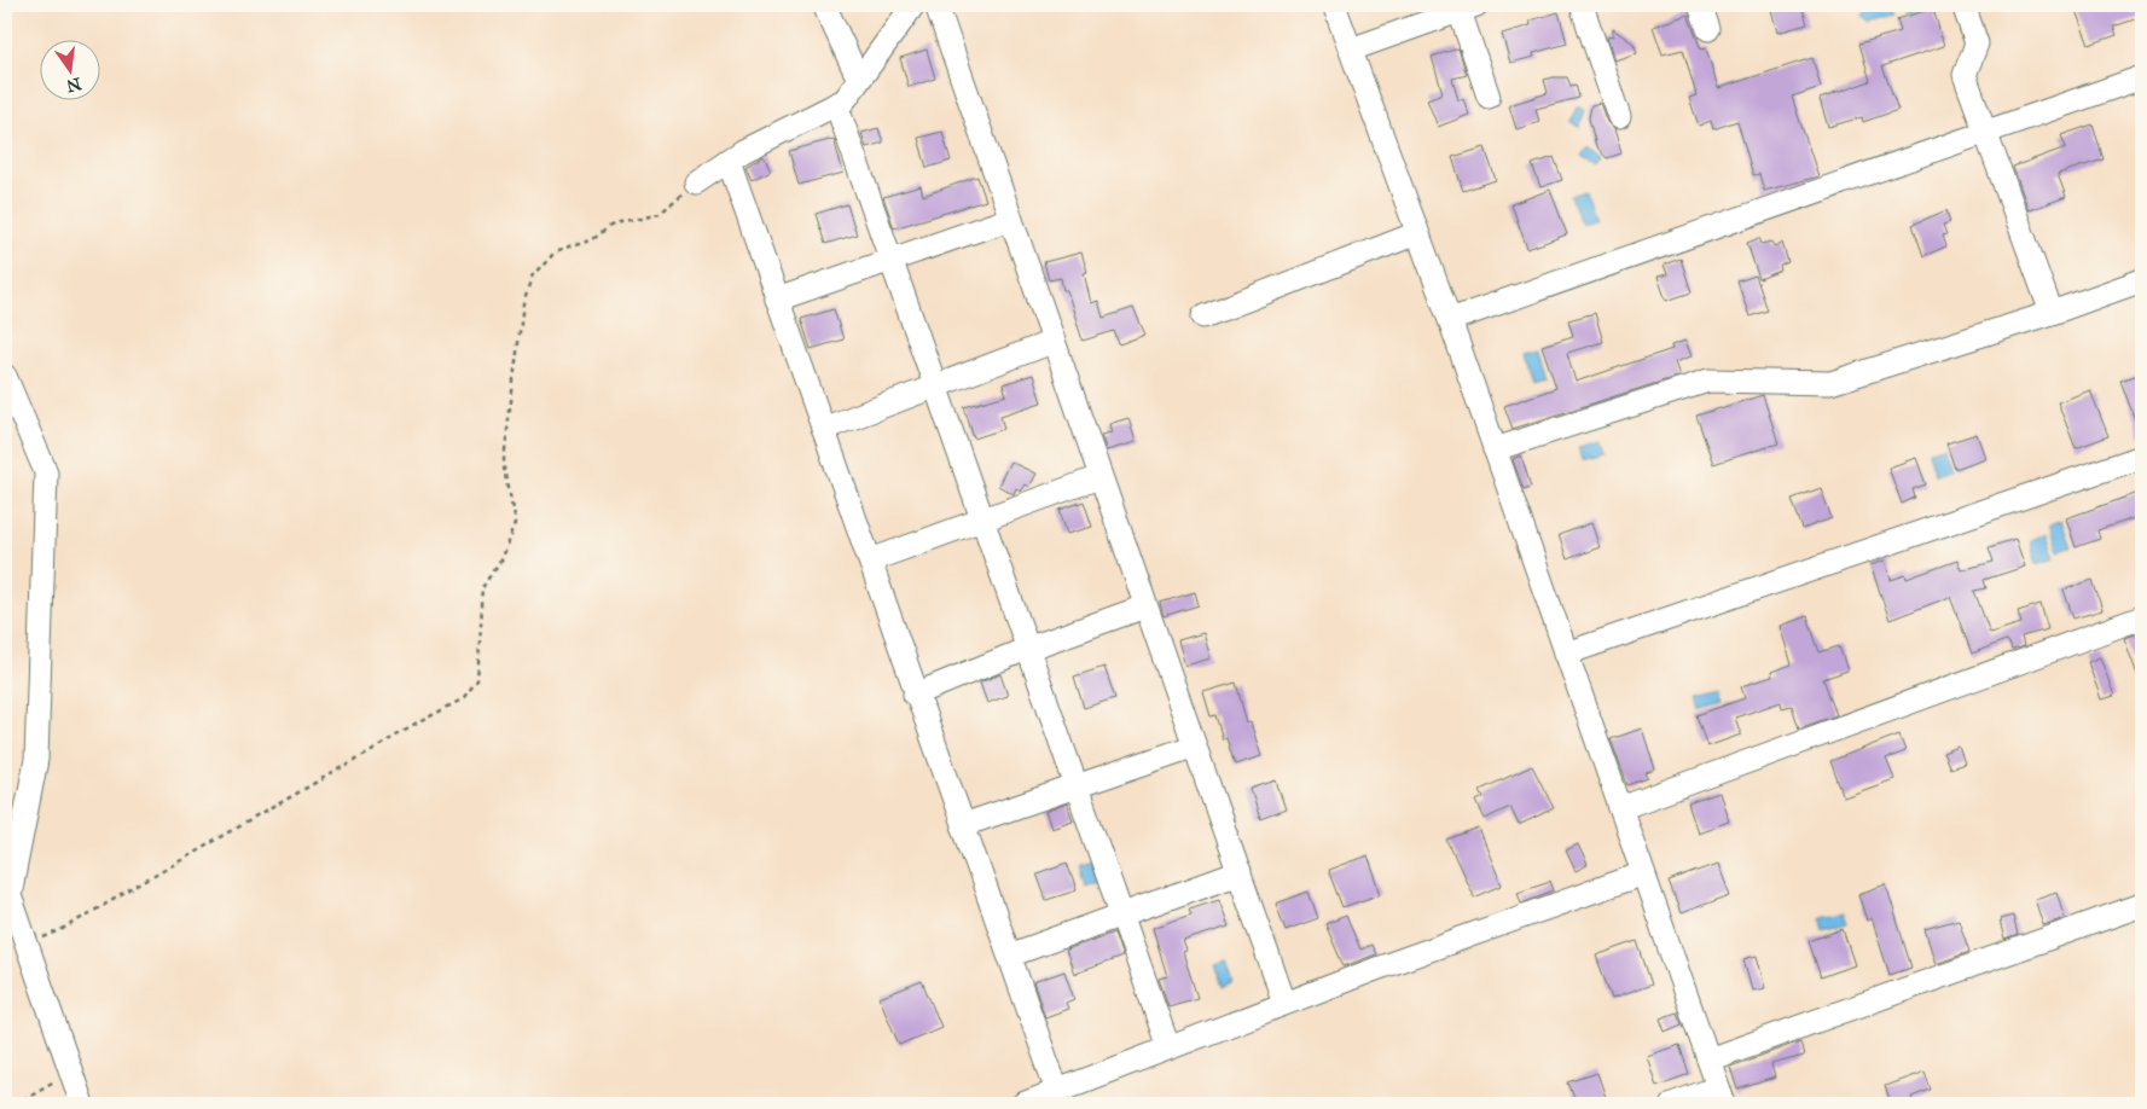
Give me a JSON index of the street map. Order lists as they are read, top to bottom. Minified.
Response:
{"north":"bottom"}
